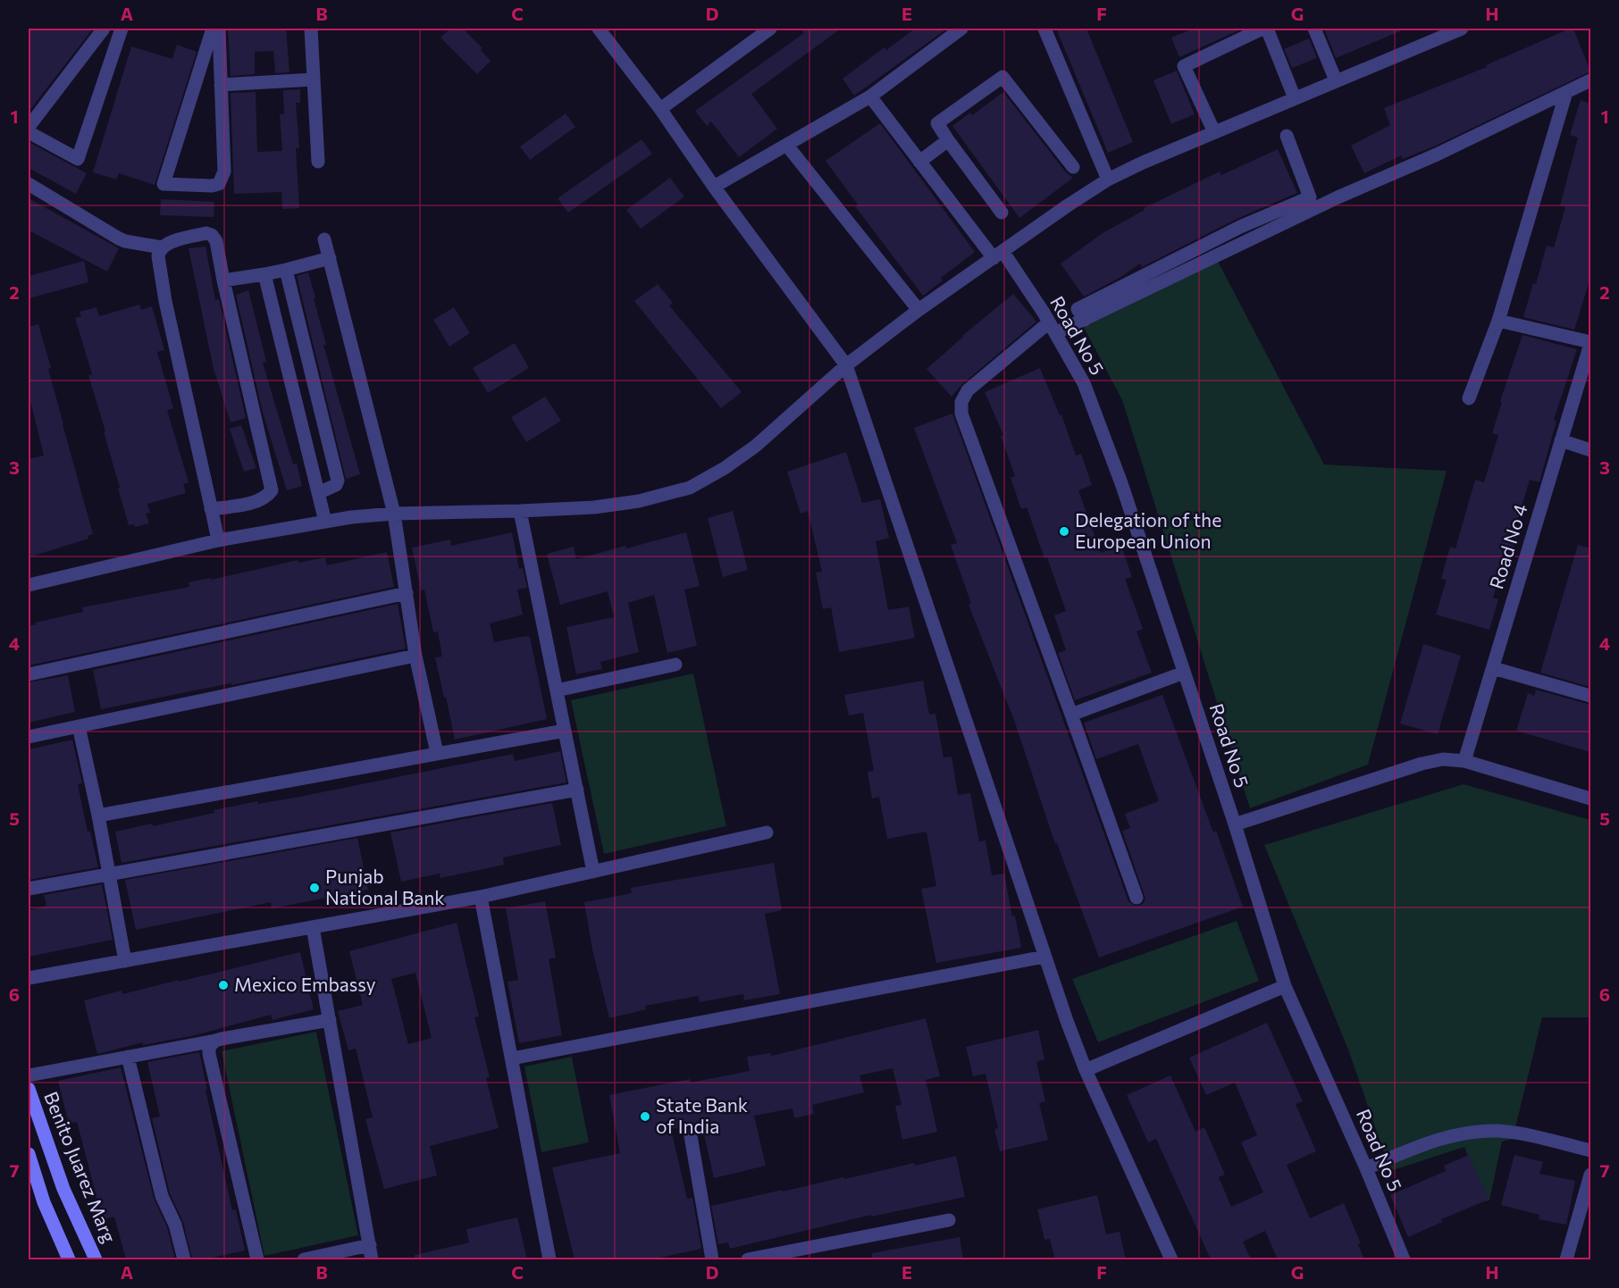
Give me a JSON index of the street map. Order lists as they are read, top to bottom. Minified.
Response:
{"streets":{"street":["Road No 5","Road No 4","Benito Juarez Marg"]},"places":["Delegation of the European Union","Punjab National Bank","Mexico Embassy","State Bank of India"],"grid":{"columns":["A","B","C","D","E","F","G","H"],"rows":["1","2","3","4","5","6","7"]}}
